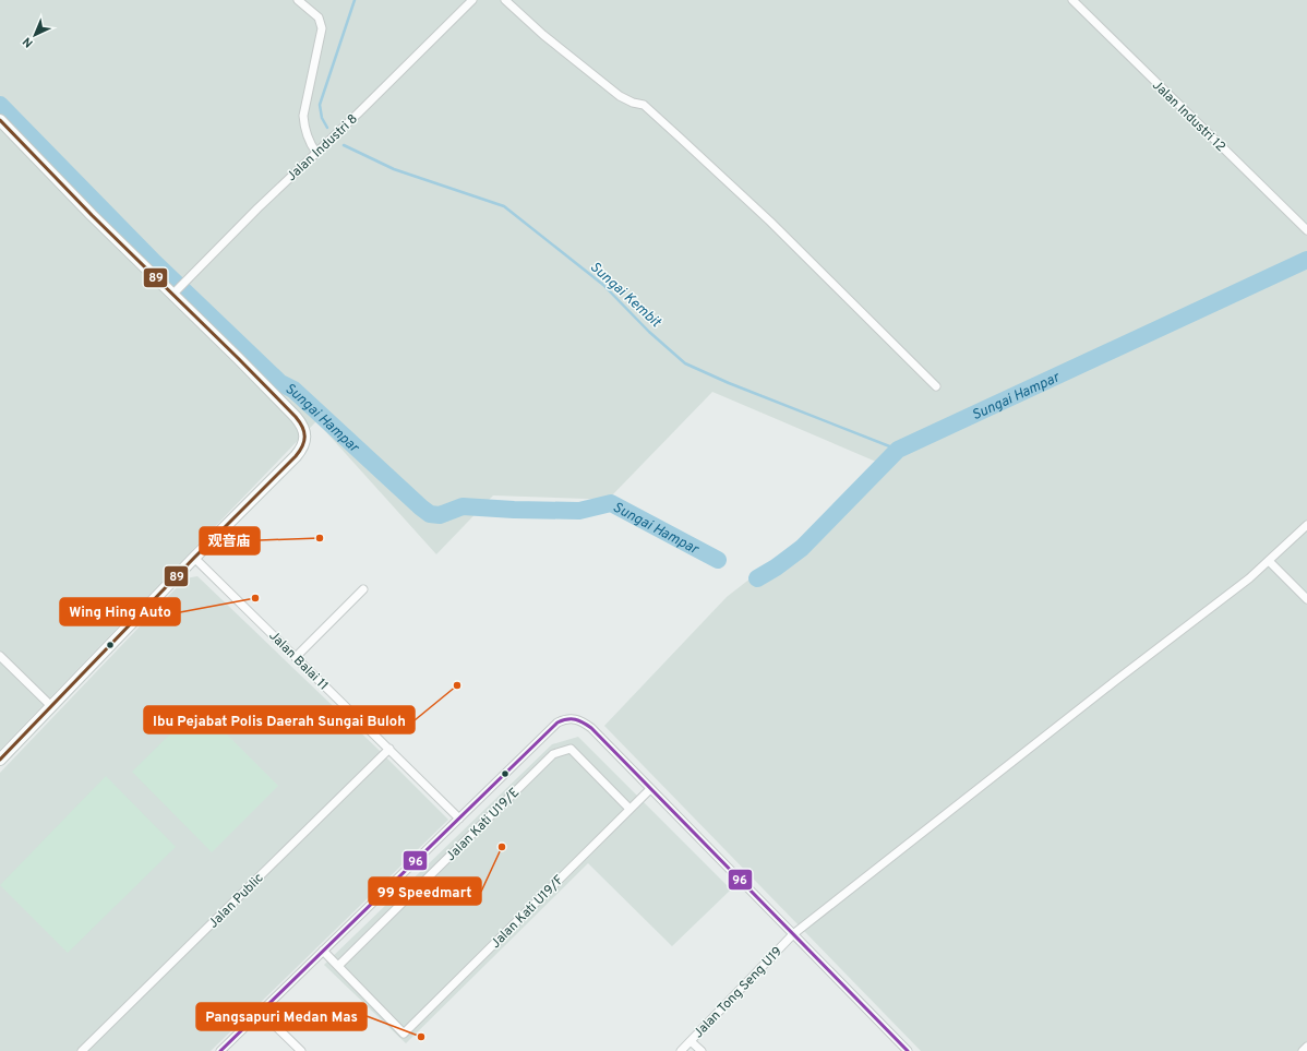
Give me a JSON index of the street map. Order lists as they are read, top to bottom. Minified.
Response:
{"streets":{"street":["Jalan Industri 12","Jalan Industri 8","Jalan Balai 11","Jalan Kati U19/E","Jalan Public","Jalan Kati U19/F","Jalan Tong Seng U19"]},"crossings":[["Jalan Balai 11","Jalan Public"],["Jalan Kati U19/E","Jalan Kati U19/F"]],"water":["Sungai Kembit","Sungai Hampar"],"places":["观音庙","Wing Hing Auto","Ibu Pejabat Polis Daerah Sungai Buloh","99 Speedmart","Pangsapuri Medan Mas"],"lines":["transit line 89","transit line 96"],"north":"bottom left"}
